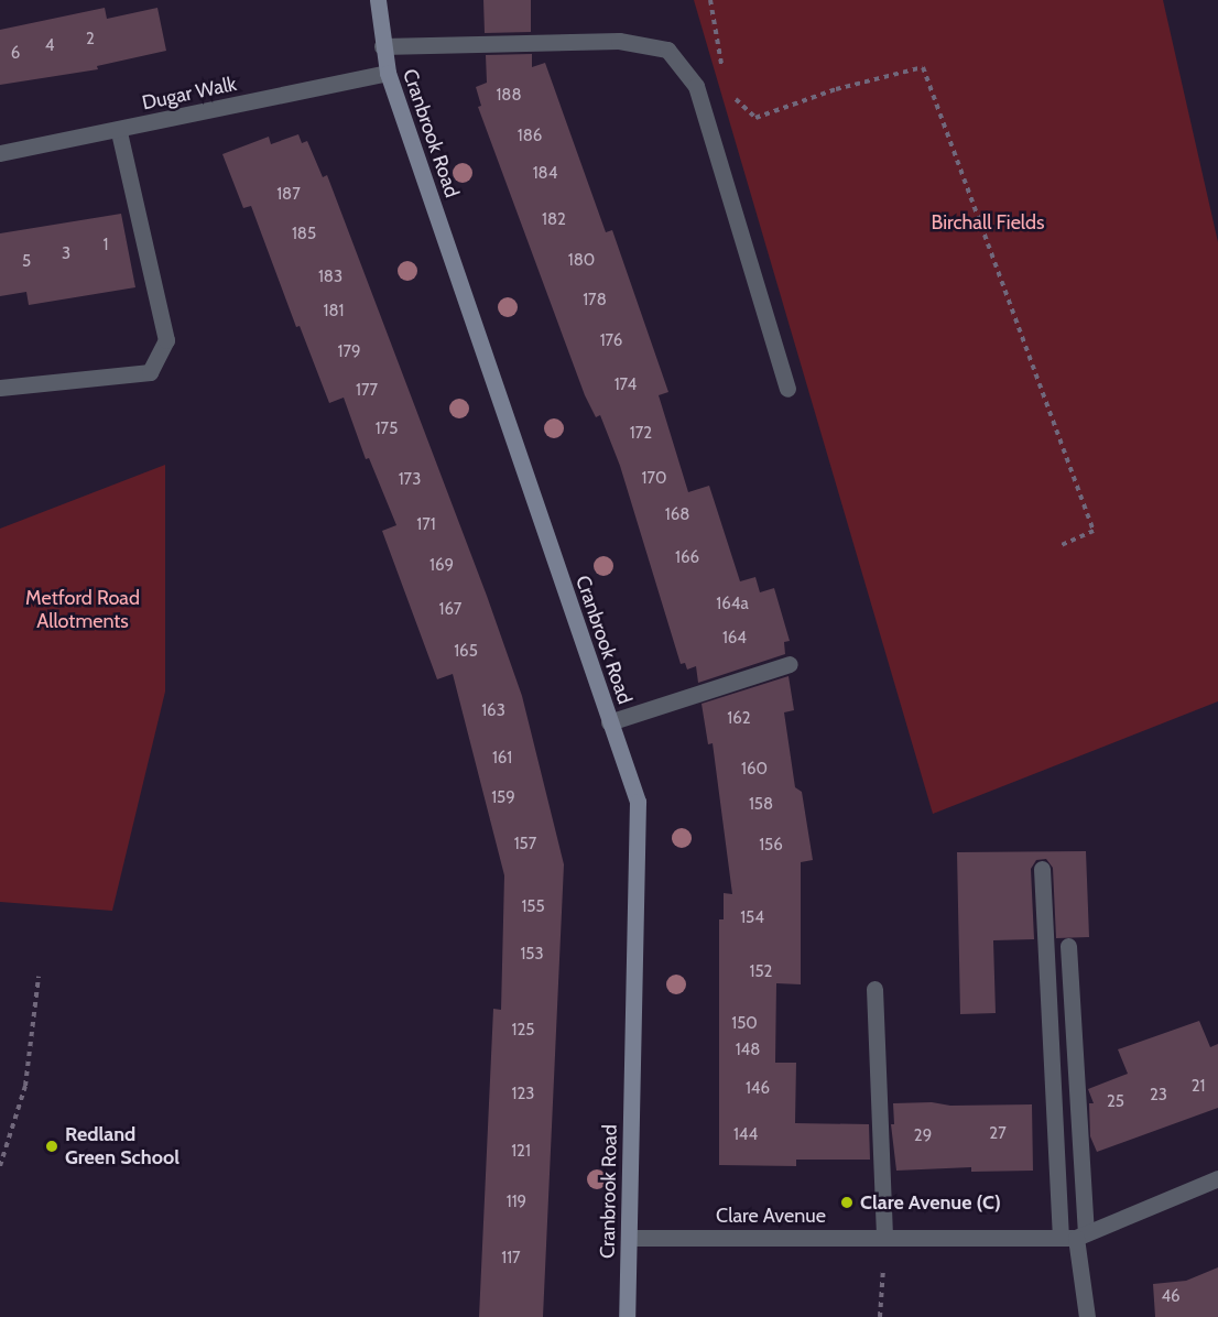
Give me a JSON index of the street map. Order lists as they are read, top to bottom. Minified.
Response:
{"streets":{"main road":["Cranbrook Road"],"street":["Dugar Walk","Clare Avenue"]},"crossings":[["Dugar Walk","Cranbrook Road"],["Cranbrook Road","Clare Avenue"]],"parks":["Birchall Fields","Metford Road Allotments"],"places":["Redland Green School","Clare Avenue (C)"],"house_numbers":["2","4","6","188","186","184","187","182","185","1","3","180","5","183","178","181","176","179","174","177","175","172","170","173","168","171","166","169","164a","167","164","165","163","162","161","160","159","158","157","156","155","154","153","152","150","125","148","21","146","123","23","25","27","144","29","121","119","117","46"]}
